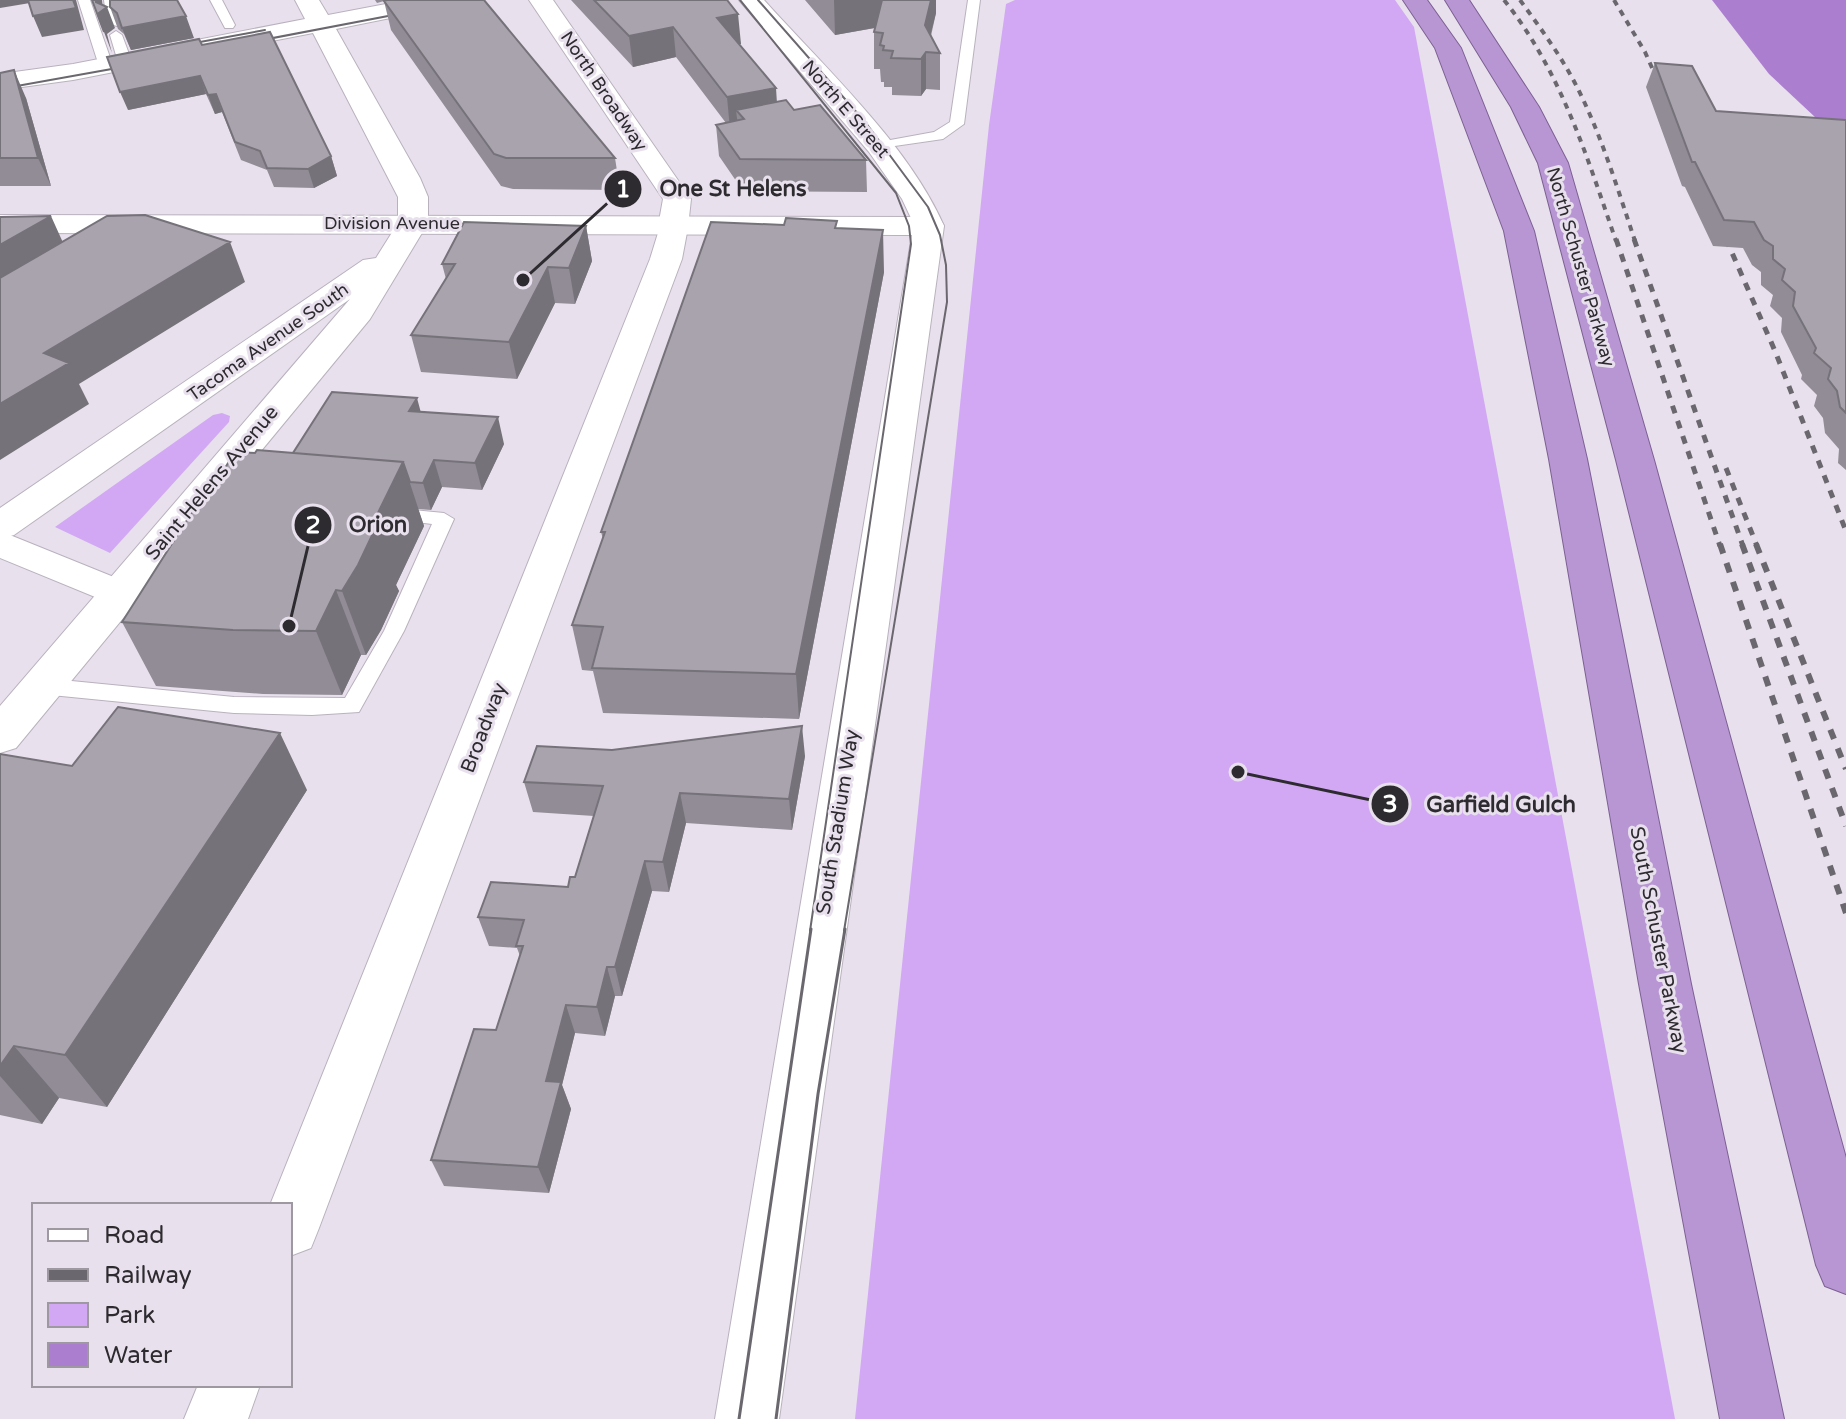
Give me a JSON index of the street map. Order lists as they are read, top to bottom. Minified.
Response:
{"streets":{"highway":["North Schuster Parkway","South Schuster Parkway"],"street":["North Broadway","North E Street","Division Avenue","Tacoma Avenue South","Saint Helens Avenue","Broadway","South Stadium Way"]},"crossings":[["North Broadway","Division Avenue"],["North Broadway","Broadway"],["North E Street","Division Avenue"],["North E Street","South Stadium Way"],["Division Avenue","Saint Helens Avenue"],["Division Avenue","Broadway"],["Division Avenue","South Stadium Way"],["Tacoma Avenue South","Saint Helens Avenue"]],"places":["One St Helens","Orion","Garfield Gulch"],"legend":["Road","Railway","Park","Water"]}
